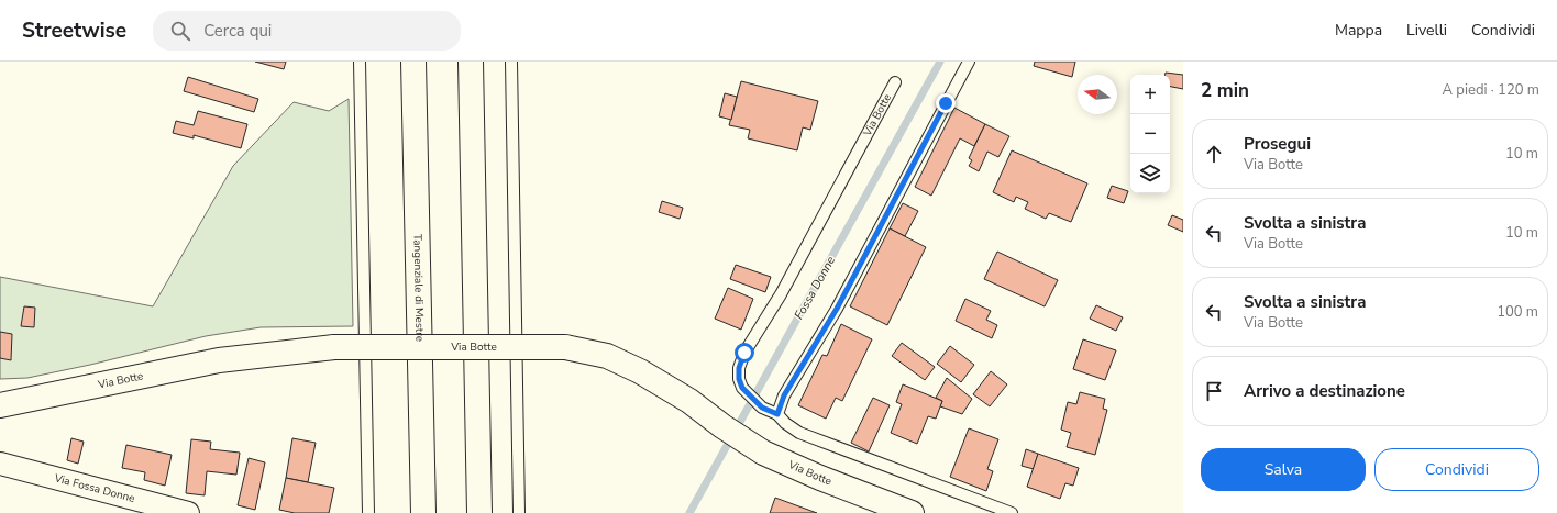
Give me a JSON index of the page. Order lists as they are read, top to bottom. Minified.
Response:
{"streets":{"main road":["Via Botte","Tangenziale di Mestre"],"street":["Via Fossa Donne"]},"water":["Fossa Donne"],"north":"left","page":{"header":"Streetwise","search":"Cerca qui","nav":["Mappa","Livelli","Condividi"],"heading":["2 min","A piedi · 120 m"],"map_buttons":["+","−"],"list":[["Prosegui","Via Botte","10 m"],["Svolta a sinistra","Via Botte","10 m"],["Svolta a sinistra","Via Botte","100 m"],"Arrivo a destinazione"],"buttons":["Salva","Condividi"]}}
